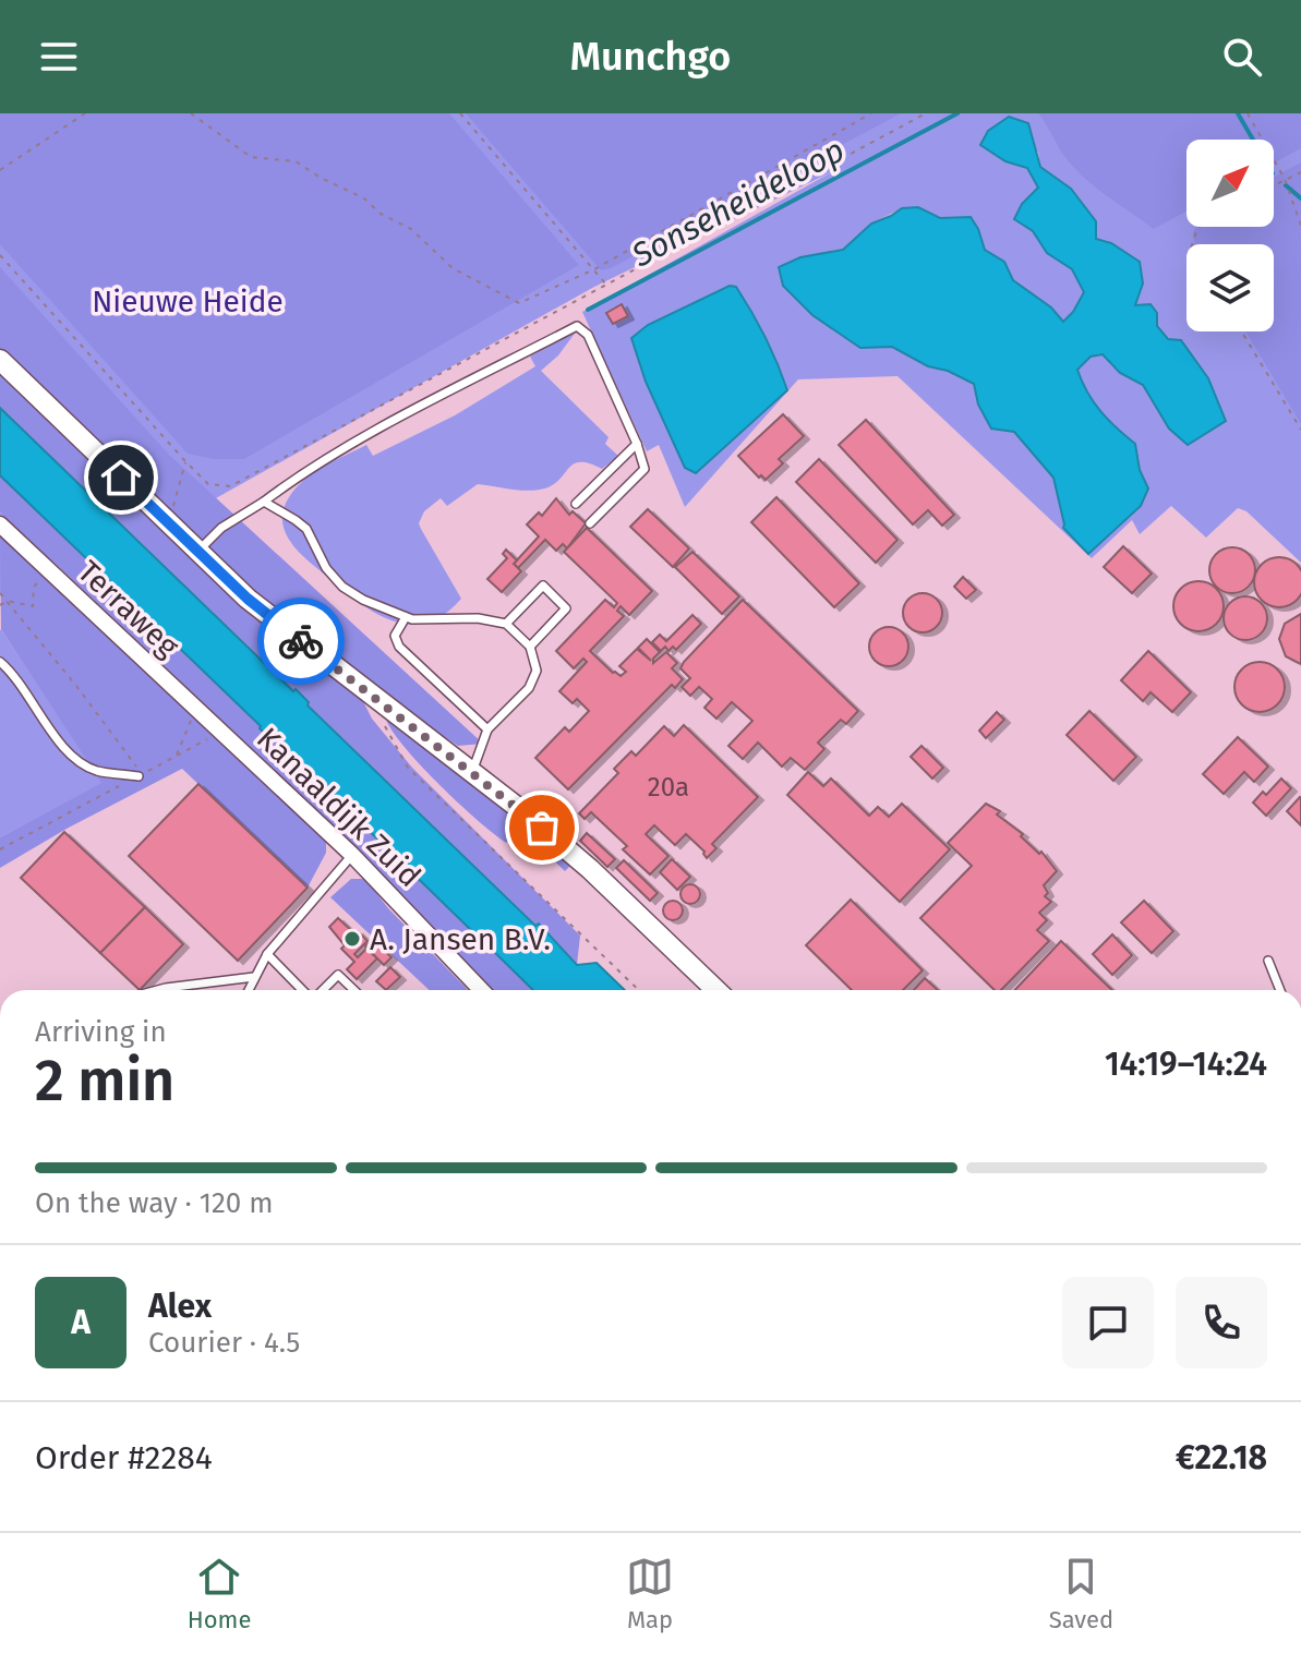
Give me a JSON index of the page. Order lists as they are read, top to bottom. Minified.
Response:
{"streets":{"street":["Terraweg","Kanaaldijk Zuid"]},"crossings":[["Terraweg","Kanaaldijk Zuid"]],"water":["Sonseheideloop"],"parks":["Nieuwe Heide"],"places":["A. Jansen B.V."],"house_numbers":["20a"],"north":"top right","page":{"header":"Munchgo","heading":["2 min","Arriving in","14:19–14:24"],"panel":["Alex","Courier · 4.5","Order #2284","€22.18"],"bar":"On the way · 120 m","round":"A","tabs":["Home","Map","Saved"]}}
